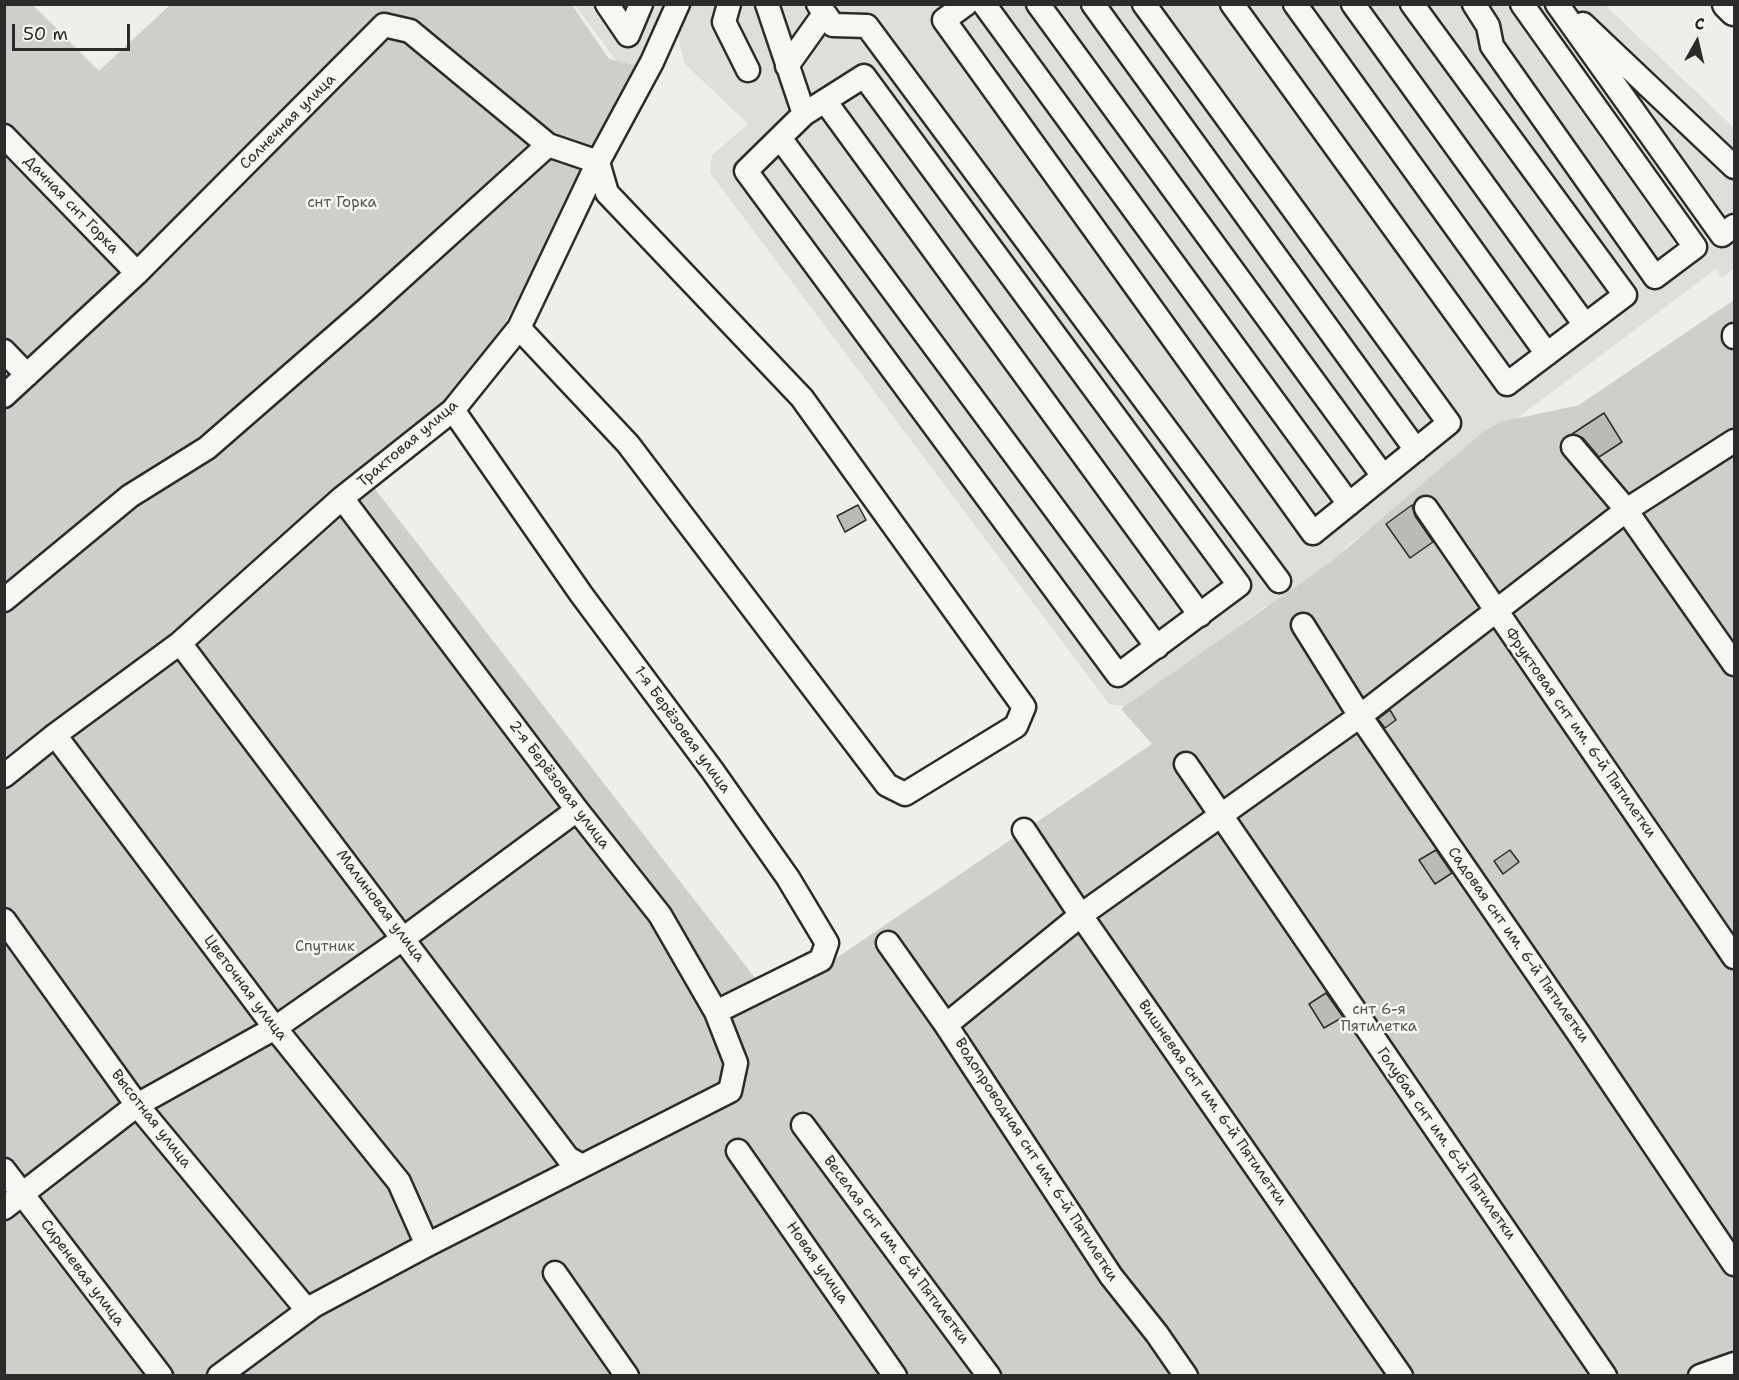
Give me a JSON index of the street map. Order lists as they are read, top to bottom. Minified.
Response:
{"streets":{"street":["Солнечная улица","Дачная снт Горка","Трактовая улица","1-я Берёзовая улица","Фруктовая снт им. 6-й Пятилетки","2-я Берёзовая улица","Малиновая улица","Садовая снт им. 6-й Пятилетки","Цветочная улица","Вишневая снт им. 6-й Пятилетки","Высотная улица","Голубая снт им. 6-й Пятилетки","Водопроводная снт им. 6-й Пятилетки","Веселая снт им. 6-й Пятилетки","Новая улица","Сиреневая улица"]},"crossings":[["Солнечная улица","Дачная снт Горка"],["Солнечная улица","Трактовая улица"],["Трактовая улица","1-я Берёзовая улица"],["Трактовая улица","2-я Берёзовая улица"],["Трактовая улица","Малиновая улица"],["Трактовая улица","Цветочная улица"],["1-я Берёзовая улица","2-я Берёзовая улица"],["2-я Берёзовая улица","Малиновая улица"]],"parks":["снт Горка","Спутник","снт 6-я Пятилетка"],"scale_bar":"50 m","north":"top"}
